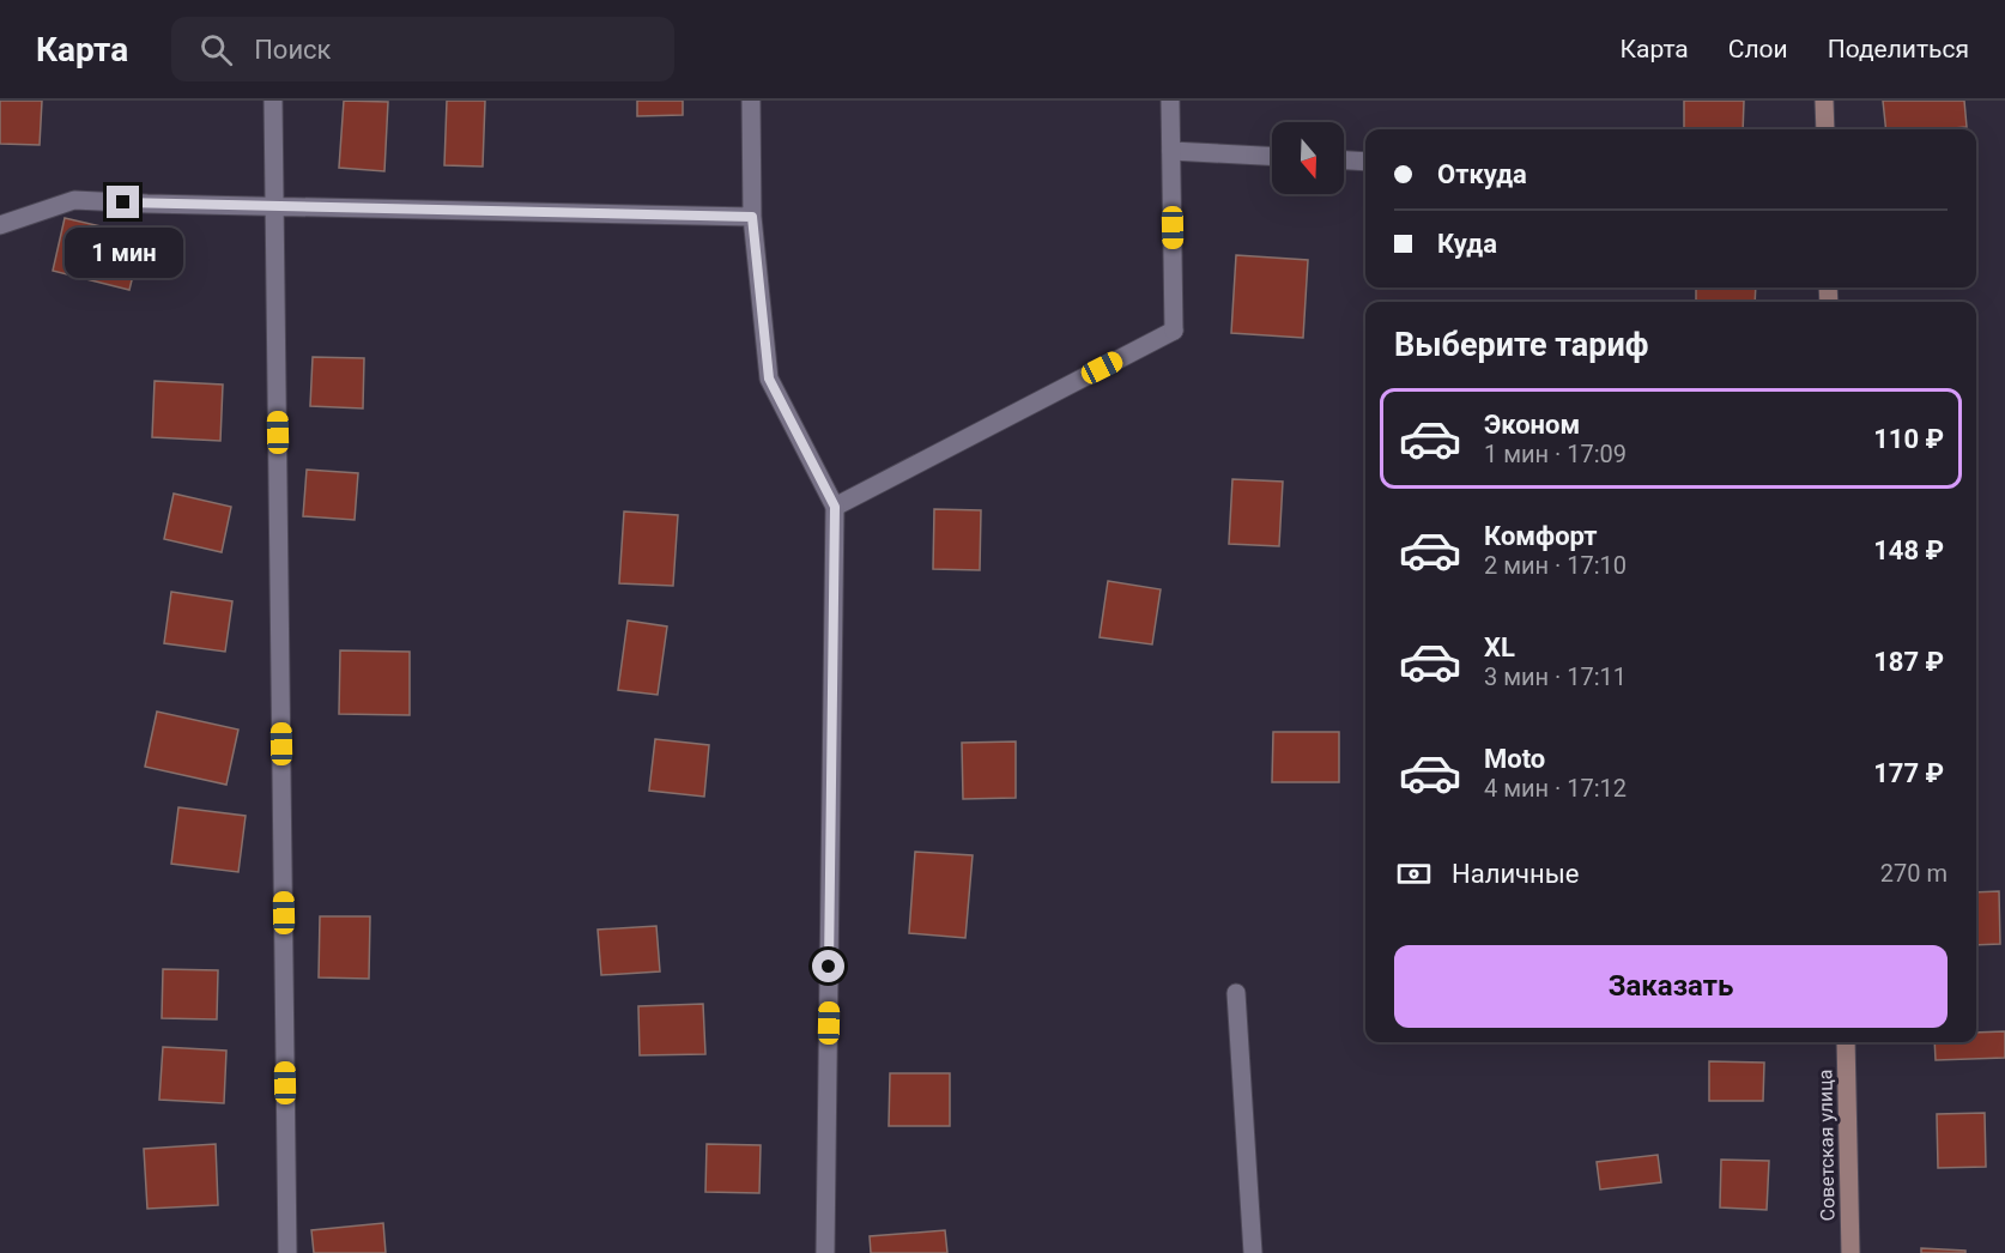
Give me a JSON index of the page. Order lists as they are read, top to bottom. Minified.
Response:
{"streets":{"main road":["Советская улица"]},"north":"bottom","page":{"header":"Карта","search":"Поиск","nav":["Карта","Слои","Поделиться"],"banner":["Откуда","Куда"],"bubble":"1 мин","heading":"Выберите тариф","list":[{"name":"Эконом","note":"1 мин · 17:09","value":"110 ₽"},{"name":"Комфорт","note":"2 мин · 17:10","value":"148 ₽"},{"name":"XL","note":"3 мин · 17:11","value":"187 ₽"},{"name":"Moto","note":"4 мин · 17:12","value":"177 ₽"}],"pay":["Наличные","270 m"],"buttons":"Заказать"}}
